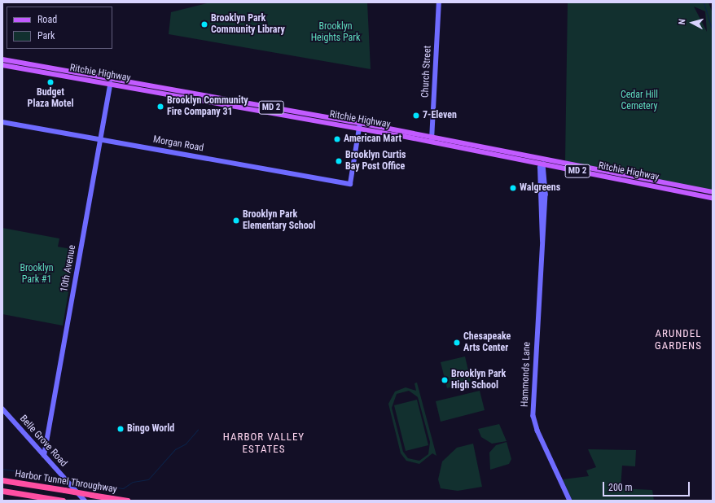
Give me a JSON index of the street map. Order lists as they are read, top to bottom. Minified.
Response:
{"streets":{"highway":["Harbor Tunnel Throughway"],"main road":["Ritchie Highway","MD 2"],"street":["Church Street","Morgan Road","10th Avenue","Hammonds Lane","Belle Grove Road"]},"crossings":[["Church Street","Ritchie Highway"],["Ritchie Highway","Morgan Road"],["Ritchie Highway","10th Avenue"],["Ritchie Highway","Hammonds Lane"],["Morgan Road","10th Avenue"],["10th Avenue","Belle Grove Road"]],"districts":["ARUNDEL GARDENS","HARBOR VALLEY ESTATES"],"parks":["Brooklyn Heights Park","Cedar Hill Cemetery","Brooklyn Park #1"],"places":["Brooklyn Park Community Library","Budget Plaza Motel","Brooklyn Community Fire Company 31","7-Eleven","American Mart","Brooklyn Curtis Bay Post Office","Walgreens","Brooklyn Park Elementary School","Chesapeake Arts Center","Brooklyn Park High School","Bingo World"],"legend":["Road","Park"],"scale_bar":"200 m","north":"left"}
